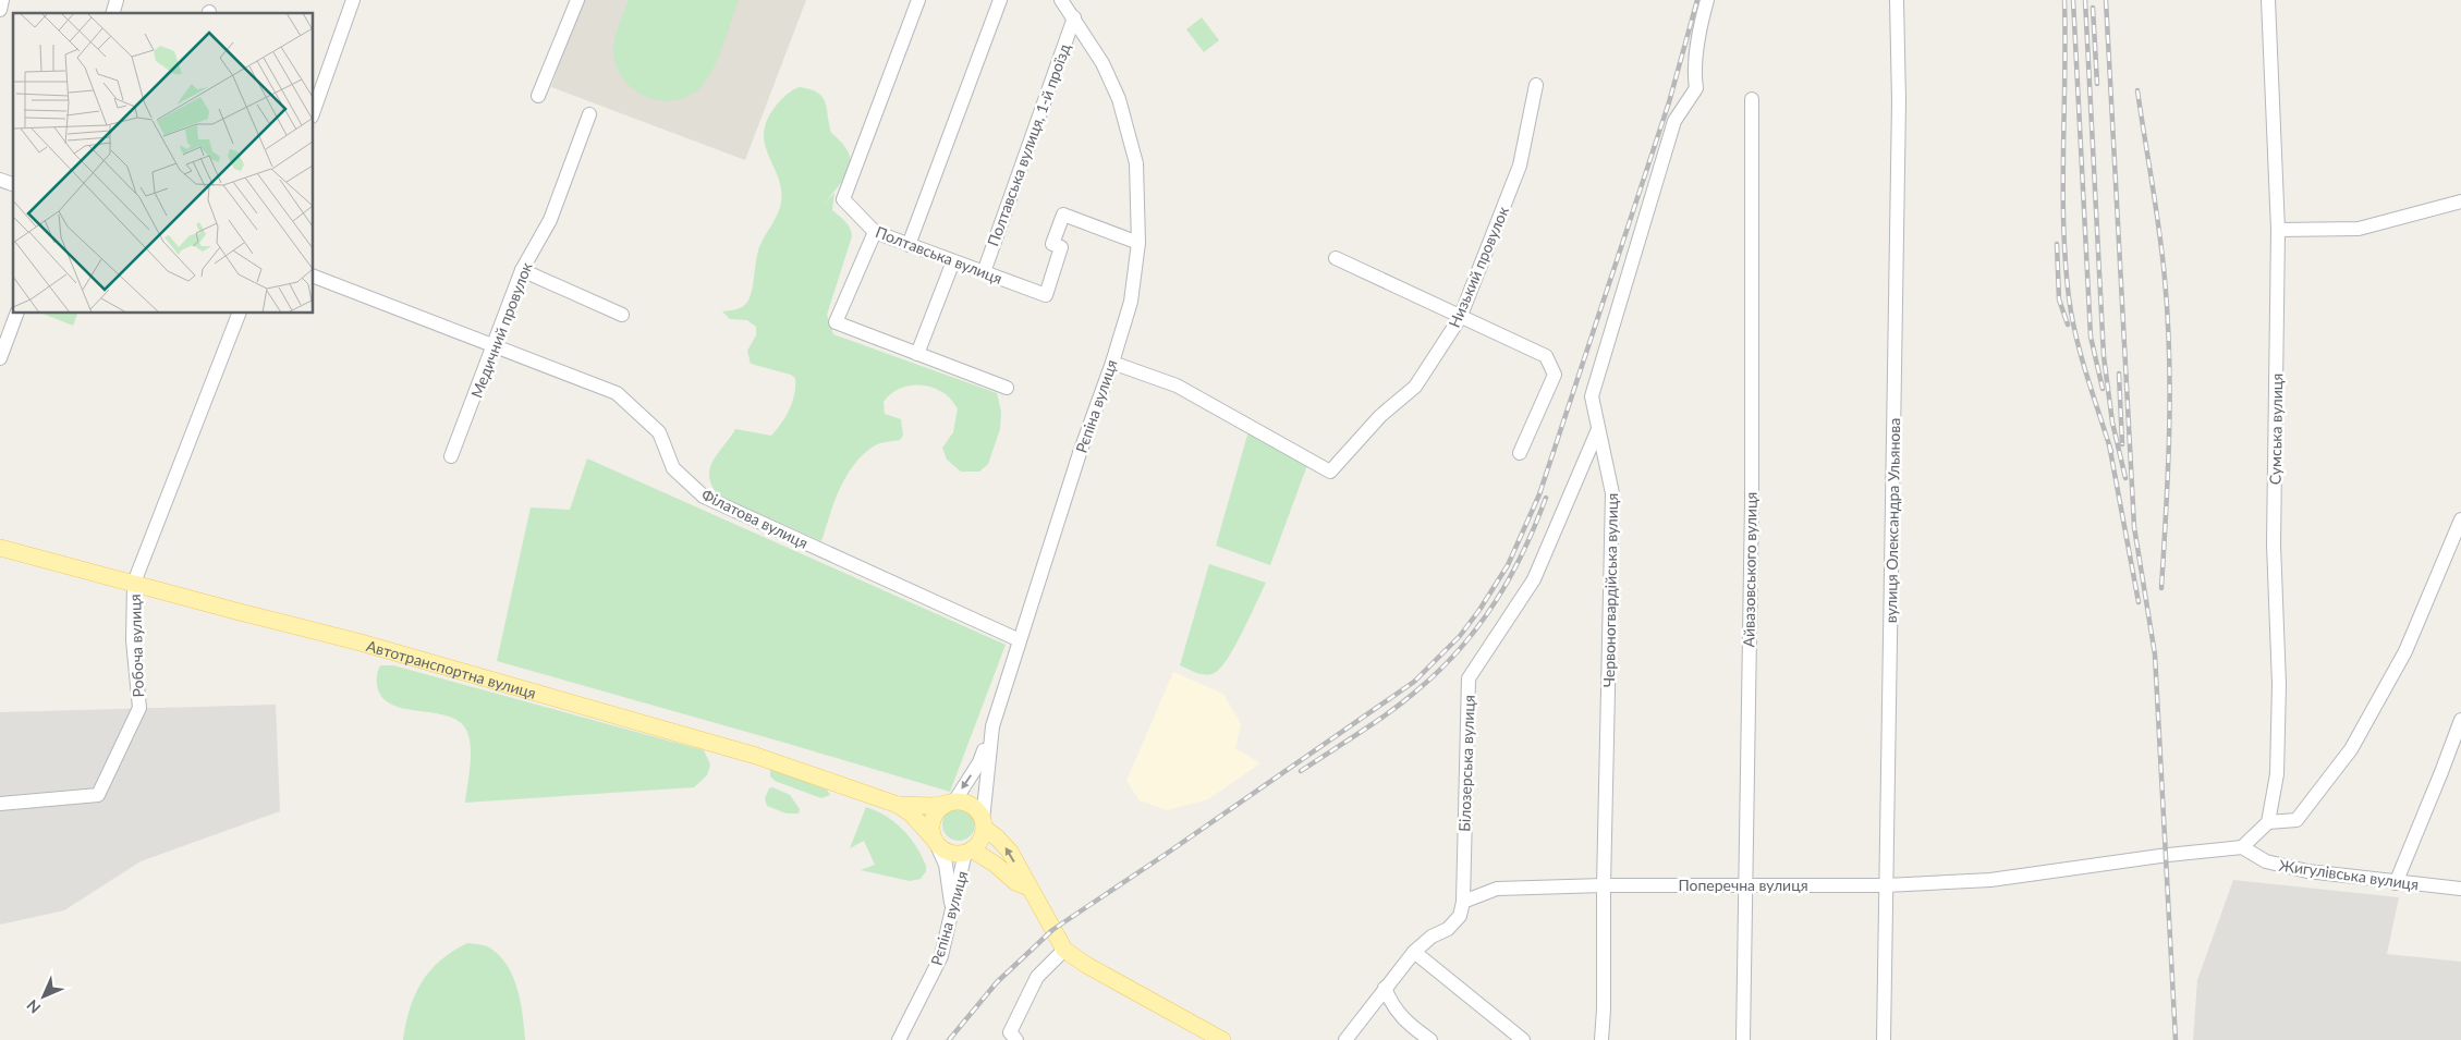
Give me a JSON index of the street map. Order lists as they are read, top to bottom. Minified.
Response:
{"streets":{"main road":["Автотранспортна вулиця"],"street":["Полтавська вулиця, 1-й проїзд","Полтавська вулиця","Низький провулок","Медичний провулок","Рєпіна вулиця","Сумська вулиця","Філатова вулиця","вулиця Олександра Ульянова","Айвазовського вулиця","Червоногвардійська вулиця","Робоча вулиця","Білозерська вулиця","Жигулівська вулиця","Поперечна вулиця"]},"crossings":[["Полтавська вулиця, 1-й проїзд","Полтавська вулиця"],["Полтавська вулиця, 1-й проїзд","Рєпіна вулиця"],["Полтавська вулиця","Рєпіна вулиця"],["Низький провулок","Рєпіна вулиця"],["Медичний провулок","Філатова вулиця"],["Рєпіна вулиця","Філатова вулиця"],["вулиця Олександра Ульянова","Поперечна вулиця"],["Айвазовського вулиця","Поперечна вулиця"],["Червоногвардійська вулиця","Білозерська вулиця"],["Червоногвардійська вулиця","Поперечна вулиця"],["Робоча вулиця","Автотранспортна вулиця"],["Білозерська вулиця","Поперечна вулиця"],["Жигулівська вулиця","Поперечна вулиця"]],"north":"bottom left"}
